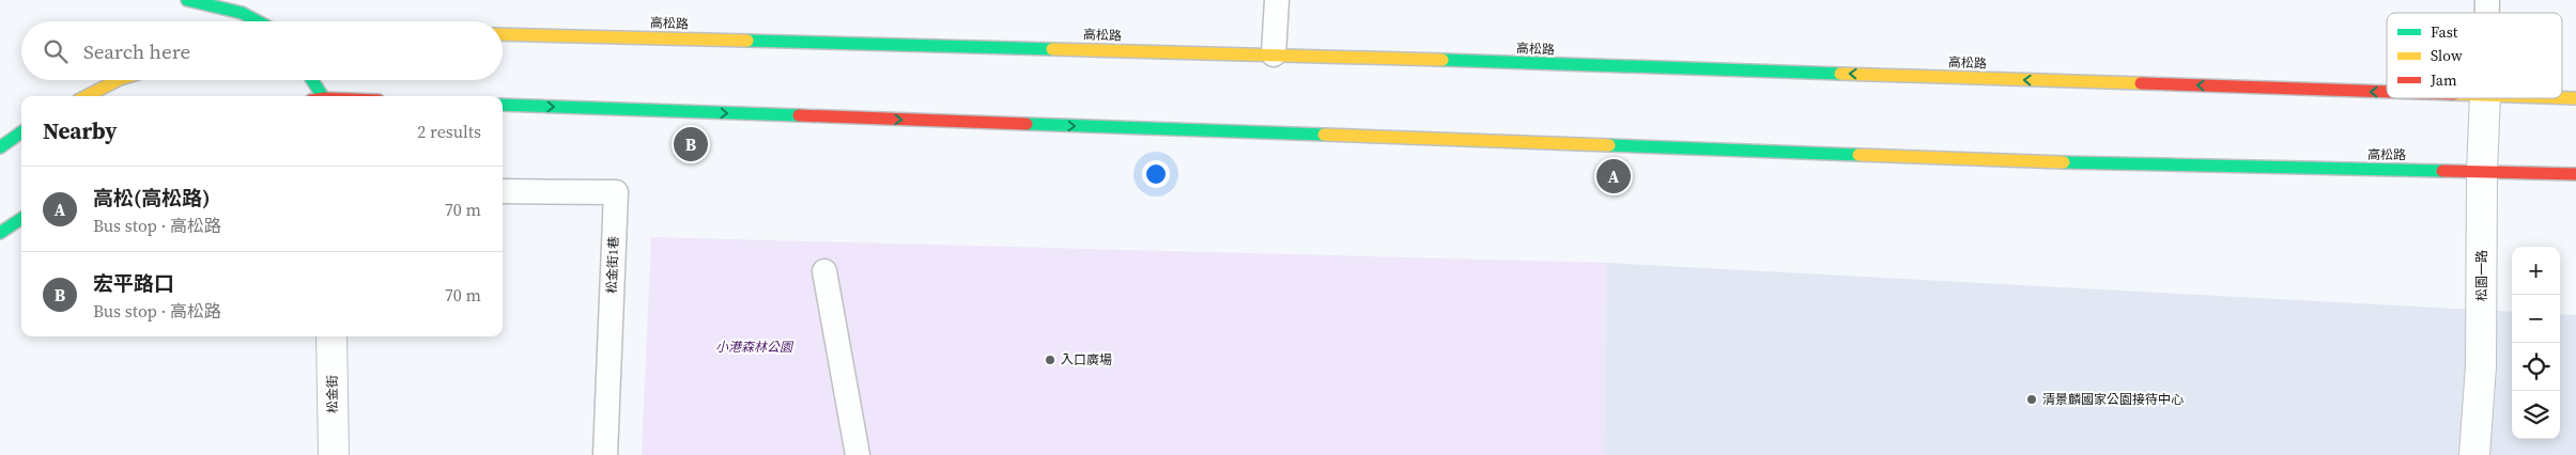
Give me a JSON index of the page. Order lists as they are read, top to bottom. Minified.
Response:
{"streets":{"street":["高松路","松園一路","松金街"],"lane":["松金街1巷"]},"crossings":[["高松路","松園一路"]],"parks":["小港森林公園"],"places":["入口廣場","清景麟國家公園接待中心"],"legend":["Fast","Slow","Jam"],"page":{"search":"Search here","heading":["Nearby","2 results"],"pins":["B","A"],"list":[{"mark":"A","name":"高松(高松路)","note":"Bus stop · 高松路","value":"70 m"},{"mark":"B","name":"宏平路口","note":"Bus stop · 高松路","value":"70 m"}],"map_buttons":["+","−"]}}
